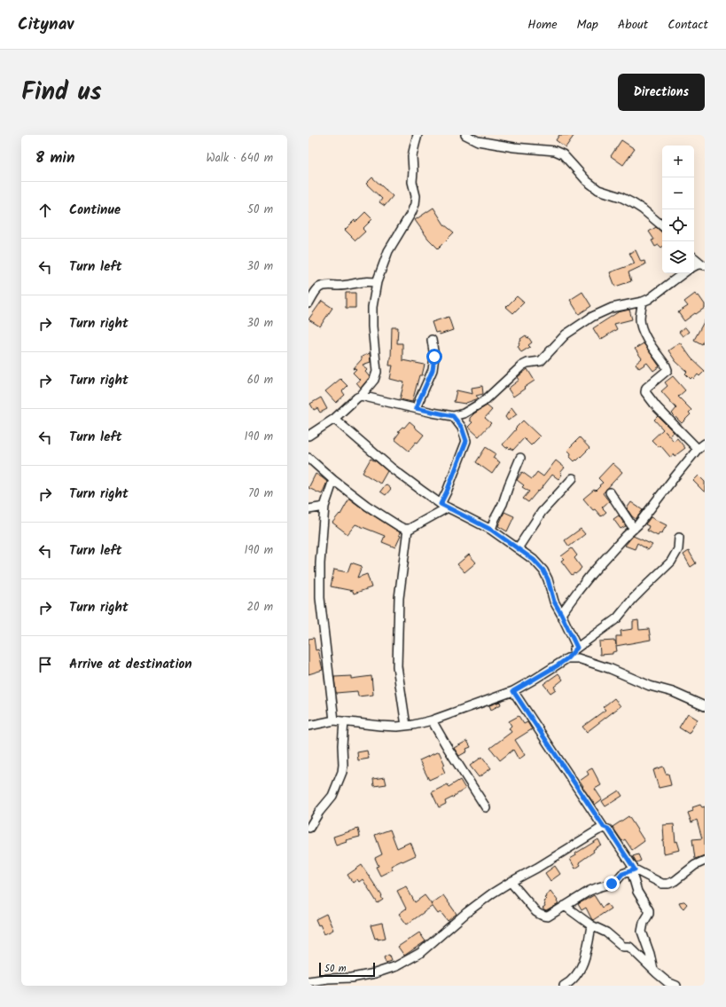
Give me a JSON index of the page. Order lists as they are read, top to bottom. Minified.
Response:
{"scale_bar":"50 m","page":{"header":"Citynav","nav":["Home","Map","About","Contact"],"title":"Find us","buttons":"Directions","heading":["8 min","Walk · 640 m"],"map_buttons":["+","−"],"list":[["Continue","50 m"],["Turn left","30 m"],["Turn right","30 m"],["Turn right","60 m"],["Turn left","190 m"],["Turn right","70 m"],["Turn left","190 m"],["Turn right","20 m"],"Arrive at destination"],"scale":"50 m"}}
